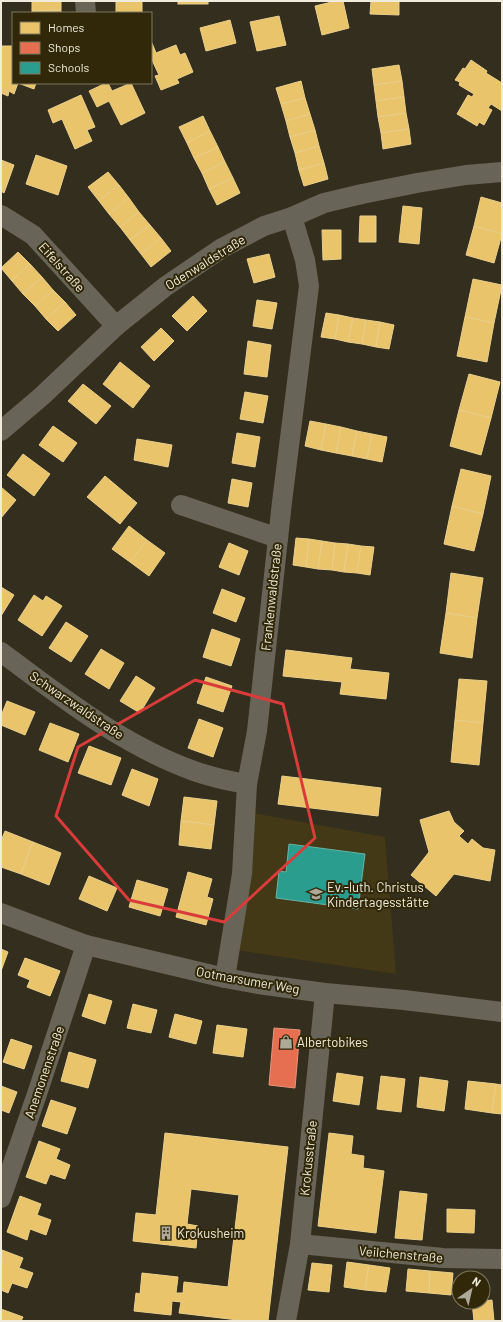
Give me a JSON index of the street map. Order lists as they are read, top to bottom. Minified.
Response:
{"streets":{"street":["Odenwaldstraße","Eifelstraße","Frankenwaldstraße","Schwarzwaldstraße","Ootmarsumer Weg","Anemonenstraße","Krokusstraße","Veilchenstraße"]},"crossings":[["Odenwaldstraße","Eifelstraße"],["Odenwaldstraße","Frankenwaldstraße"],["Frankenwaldstraße","Schwarzwaldstraße"],["Frankenwaldstraße","Ootmarsumer Weg"],["Ootmarsumer Weg","Anemonenstraße"],["Ootmarsumer Weg","Krokusstraße"],["Krokusstraße","Veilchenstraße"]],"places":{"school or university":["Ev.-luth. Christus Kindertagesstätte"],"shop":["Albertobikes"],"building":["Krokusheim"]},"legend":["Homes","Shops","Schools"],"north":"top right"}
